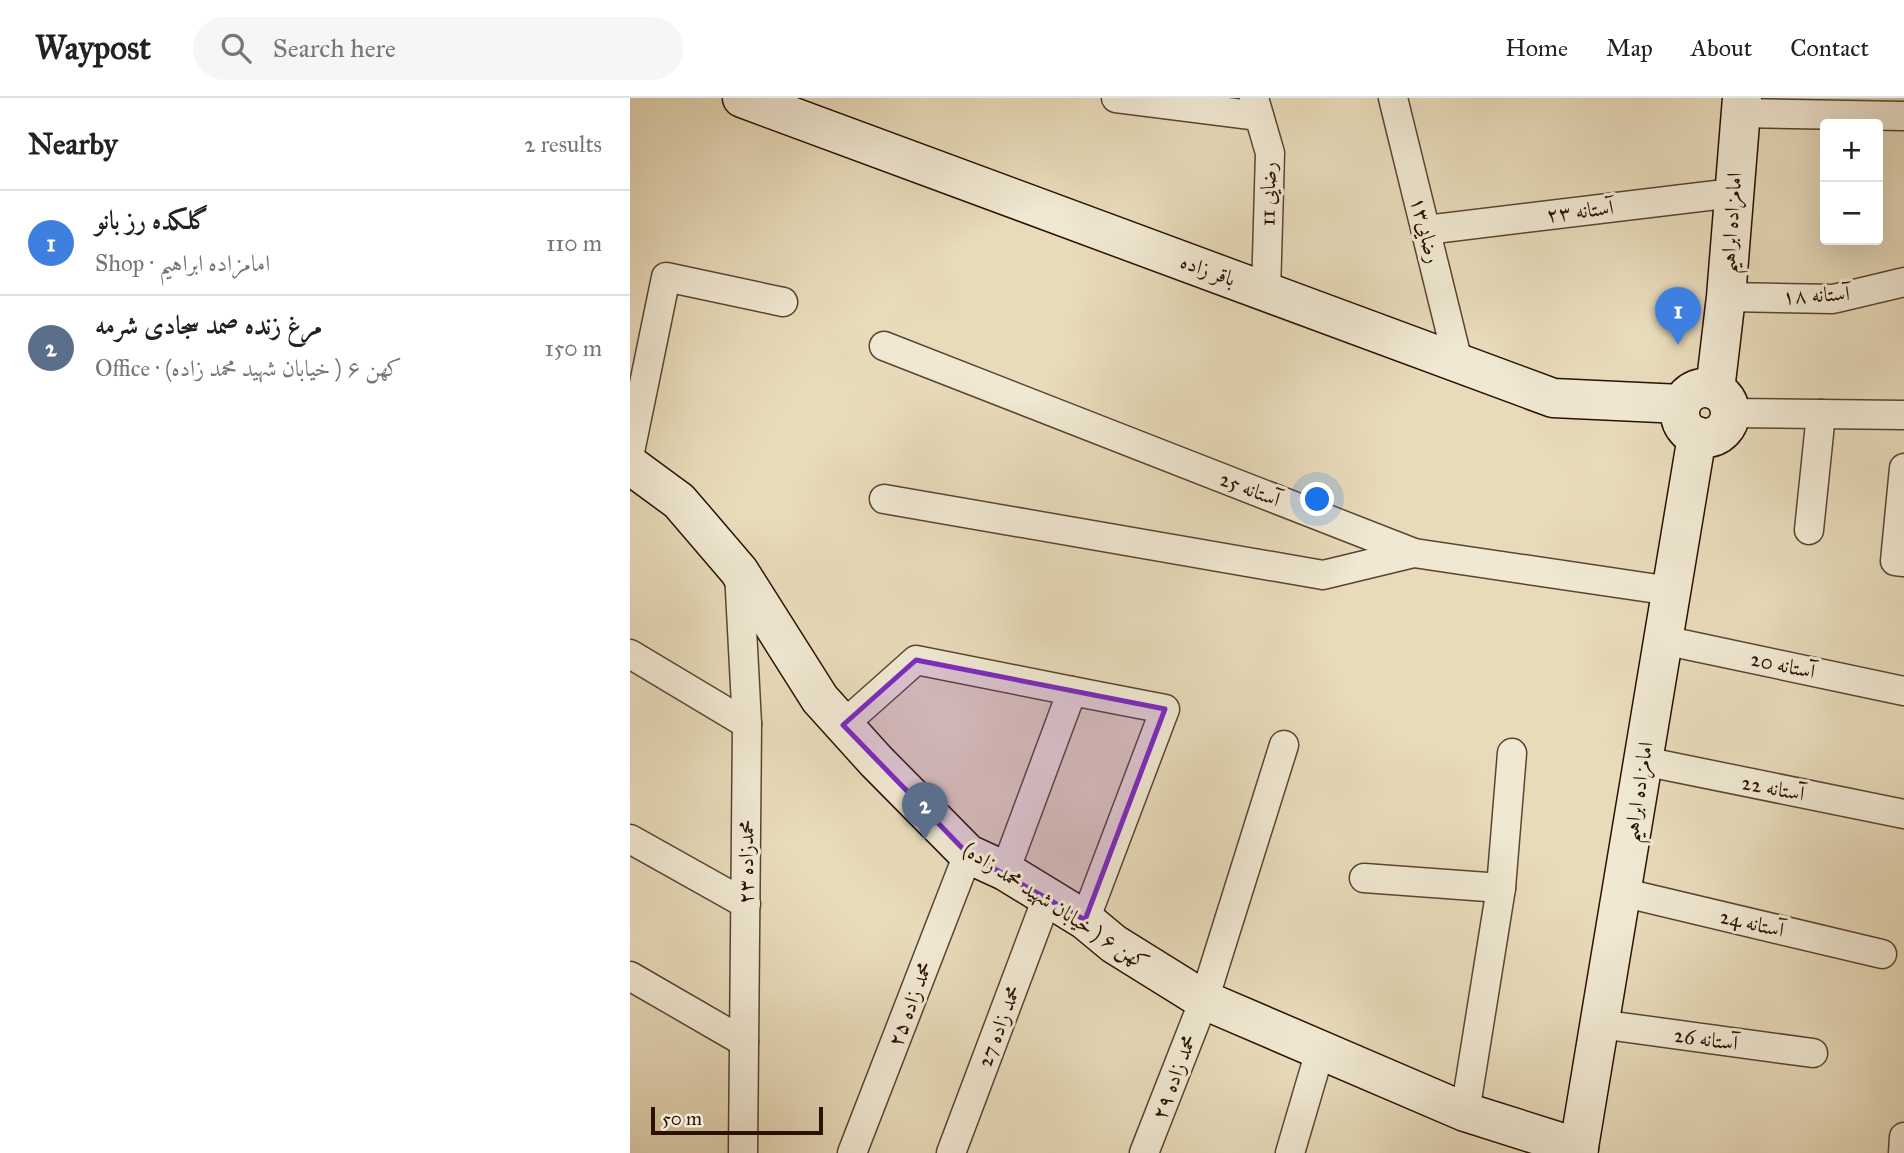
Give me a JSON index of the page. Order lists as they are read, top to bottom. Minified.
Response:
{"streets":{"street":["رضایی 11","آستانه ۲۳","امامزاده ابراهیم","رضایی۱۳","باقر زاده","آستانه ۱۸","آستانه 25","آستانه 20","آستانه 22","محمدزاده ۲۳","کهن ۶ ( خیابان شهید محمد زاده)","آستانه 24","محمد زاده ۲۵","محمد زاده 27","آستانه 26","محمد زاده ۲۹"]},"crossings":[["رضایی 11","باقر زاده"],["آستانه ۲۳","امامزاده ابراهیم"],["آستانه ۲۳","رضایی۱۳"],["امامزاده ابراهیم","باقر زاده"],["امامزاده ابراهیم","آستانه ۱۸"],["امامزاده ابراهیم","آستانه 25"],["امامزاده ابراهیم","آستانه 20"],["امامزاده ابراهیم","آستانه 22"],["امامزاده ابراهیم","کهن ۶ ( خیابان شهید محمد زاده)"],["امامزاده ابراهیم","آستانه 24"],["امامزاده ابراهیم","آستانه 26"],["رضایی۱۳","باقر زاده"],["محمدزاده ۲۳","کهن ۶ ( خیابان شهید محمد زاده)"],["کهن ۶ ( خیابان شهید محمد زاده)","محمد زاده ۲۵"],["کهن ۶ ( خیابان شهید محمد زاده)","محمد زاده 27"],["کهن ۶ ( خیابان شهید محمد زاده)","محمد زاده ۲۹"]],"scale_bar":"50 m","page":{"header":"Waypost","search":"Search here","nav":["Home","Map","About","Contact"],"heading":["Nearby","2 results"],"map_buttons":["+","−"],"list":[{"mark":"1","name":"گلکده رز بانو","note":"Shop · امامزاده ابراهیم","value":"110 m"},{"mark":"2","name":"مرغ زنده صمد سجادی شرمه","note":"Office · کهن ۶ ( خیابان شهید محمد زاده)","value":"150 m"}],"pins":["1","2"],"scale":"50 m"}}
